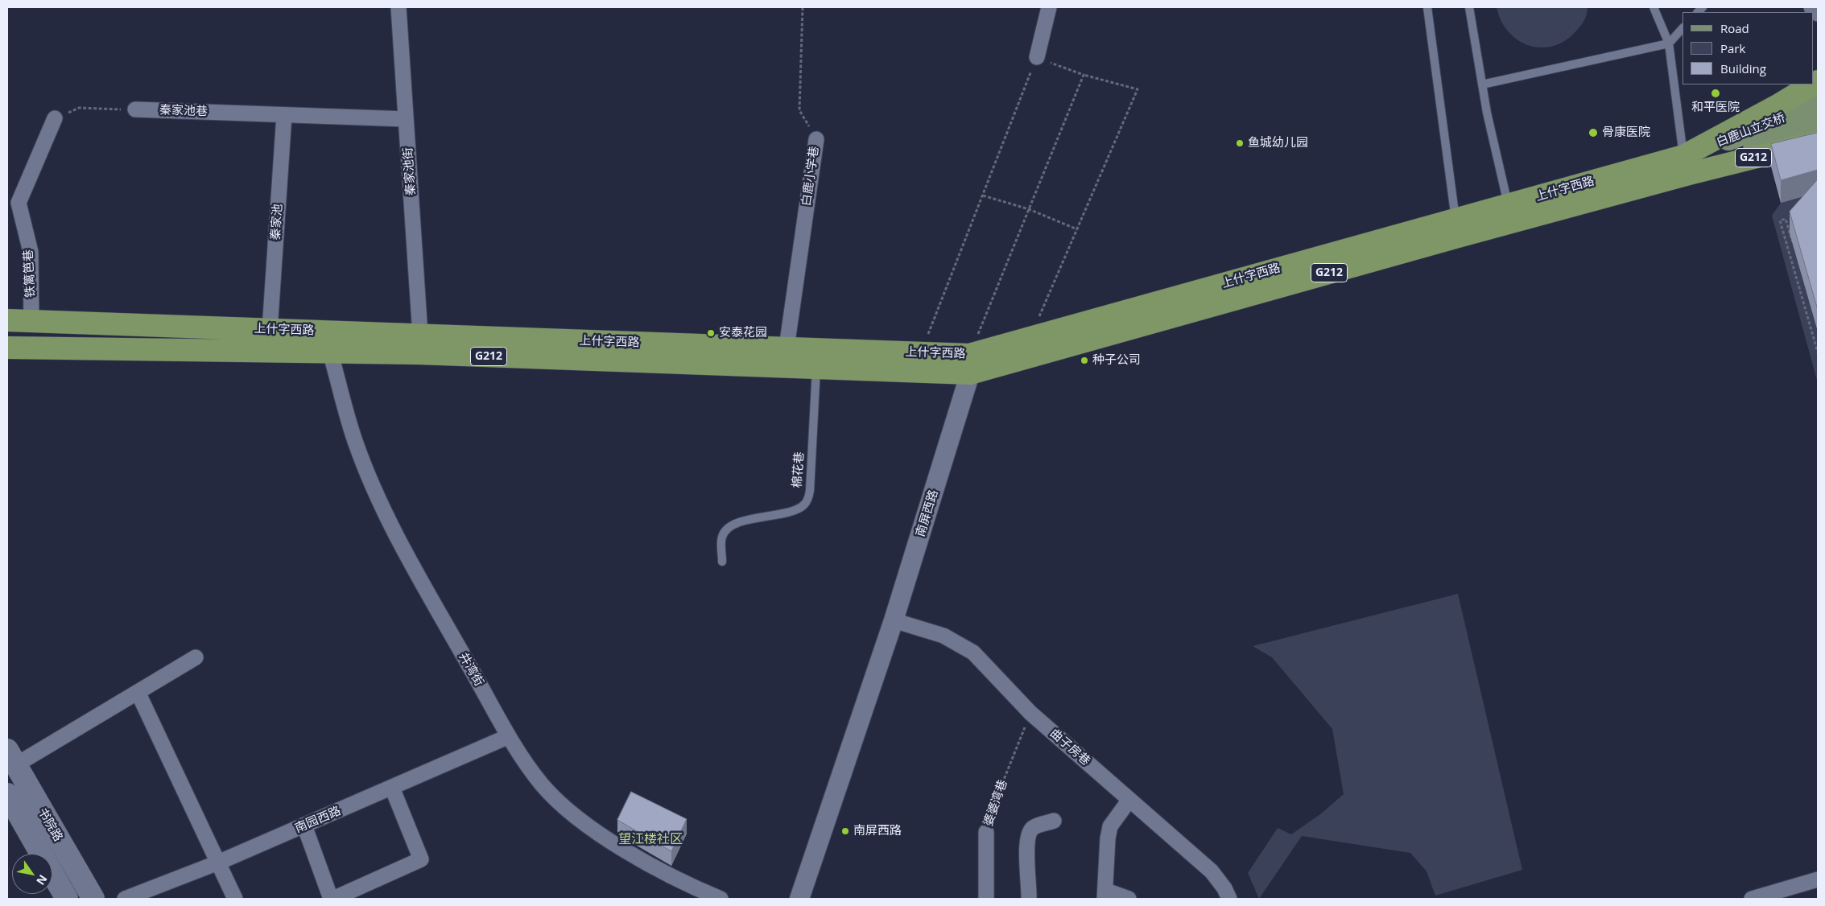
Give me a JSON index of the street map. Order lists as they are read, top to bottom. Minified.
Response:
{"streets":{"highway":["G212","上什字西路"],"main road":["白鹿山立交桥","书院路"],"street":["秦家池巷","秦家池街","白鹿小学巷","秦家池","铁篱笆巷","南屏西路","井湾街","曲子房巷","婆婆湾巷","南园西路"],"lane":["棉花巷"]},"crossings":[["秦家池巷","秦家池街"],["秦家池巷","秦家池"],["白鹿山立交桥","上什字西路"],["秦家池街","上什字西路"],["白鹿小学巷","上什字西路"],["上什字西路","秦家池"],["上什字西路","铁篱笆巷"],["上什字西路","棉花巷"],["上什字西路","南屏西路"],["上什字西路","井湾街"],["南屏西路","曲子房巷"],["井湾街","南园西路"],["曲子房巷","婆婆湾巷"]],"districts":["望江楼社区"],"places":["和平医院","骨康医院","鱼城幼儿园","安泰花园","种子公司","南屏西路"],"legend":["Road","Park","Building"],"north":"bottom right"}
